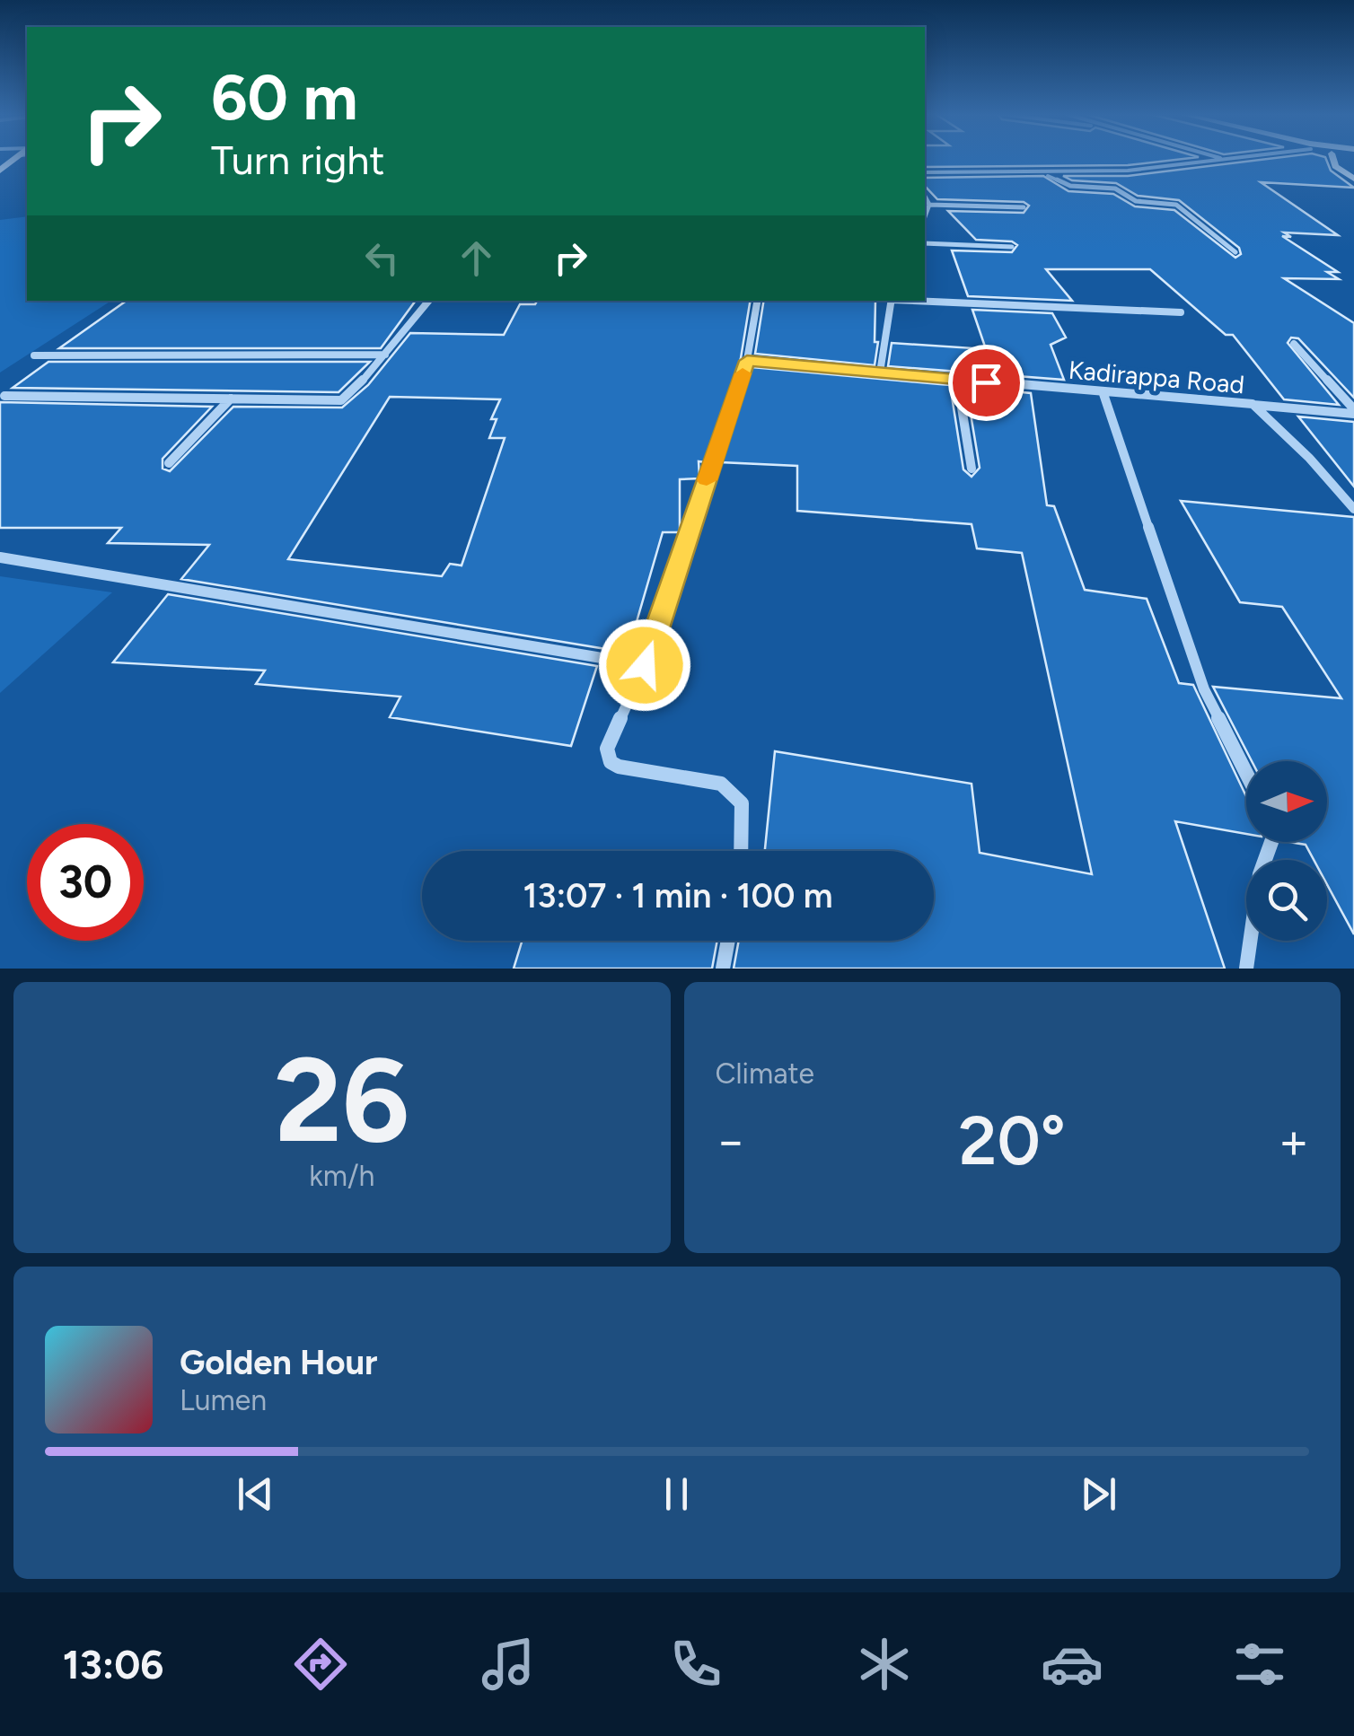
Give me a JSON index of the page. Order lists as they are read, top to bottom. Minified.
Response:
{"streets":{"street":["Kadirappa Road"]},"north":"right","page":{"turn":["60 m","Turn right"],"limit":"30","trip":"13:07 · 1 min · 100 m","tile":[["26","km/h"],"Climate"],"heat":["−","20°","+"],"song":["Golden Hour","Lumen"],"tabs":"13:06"}}
